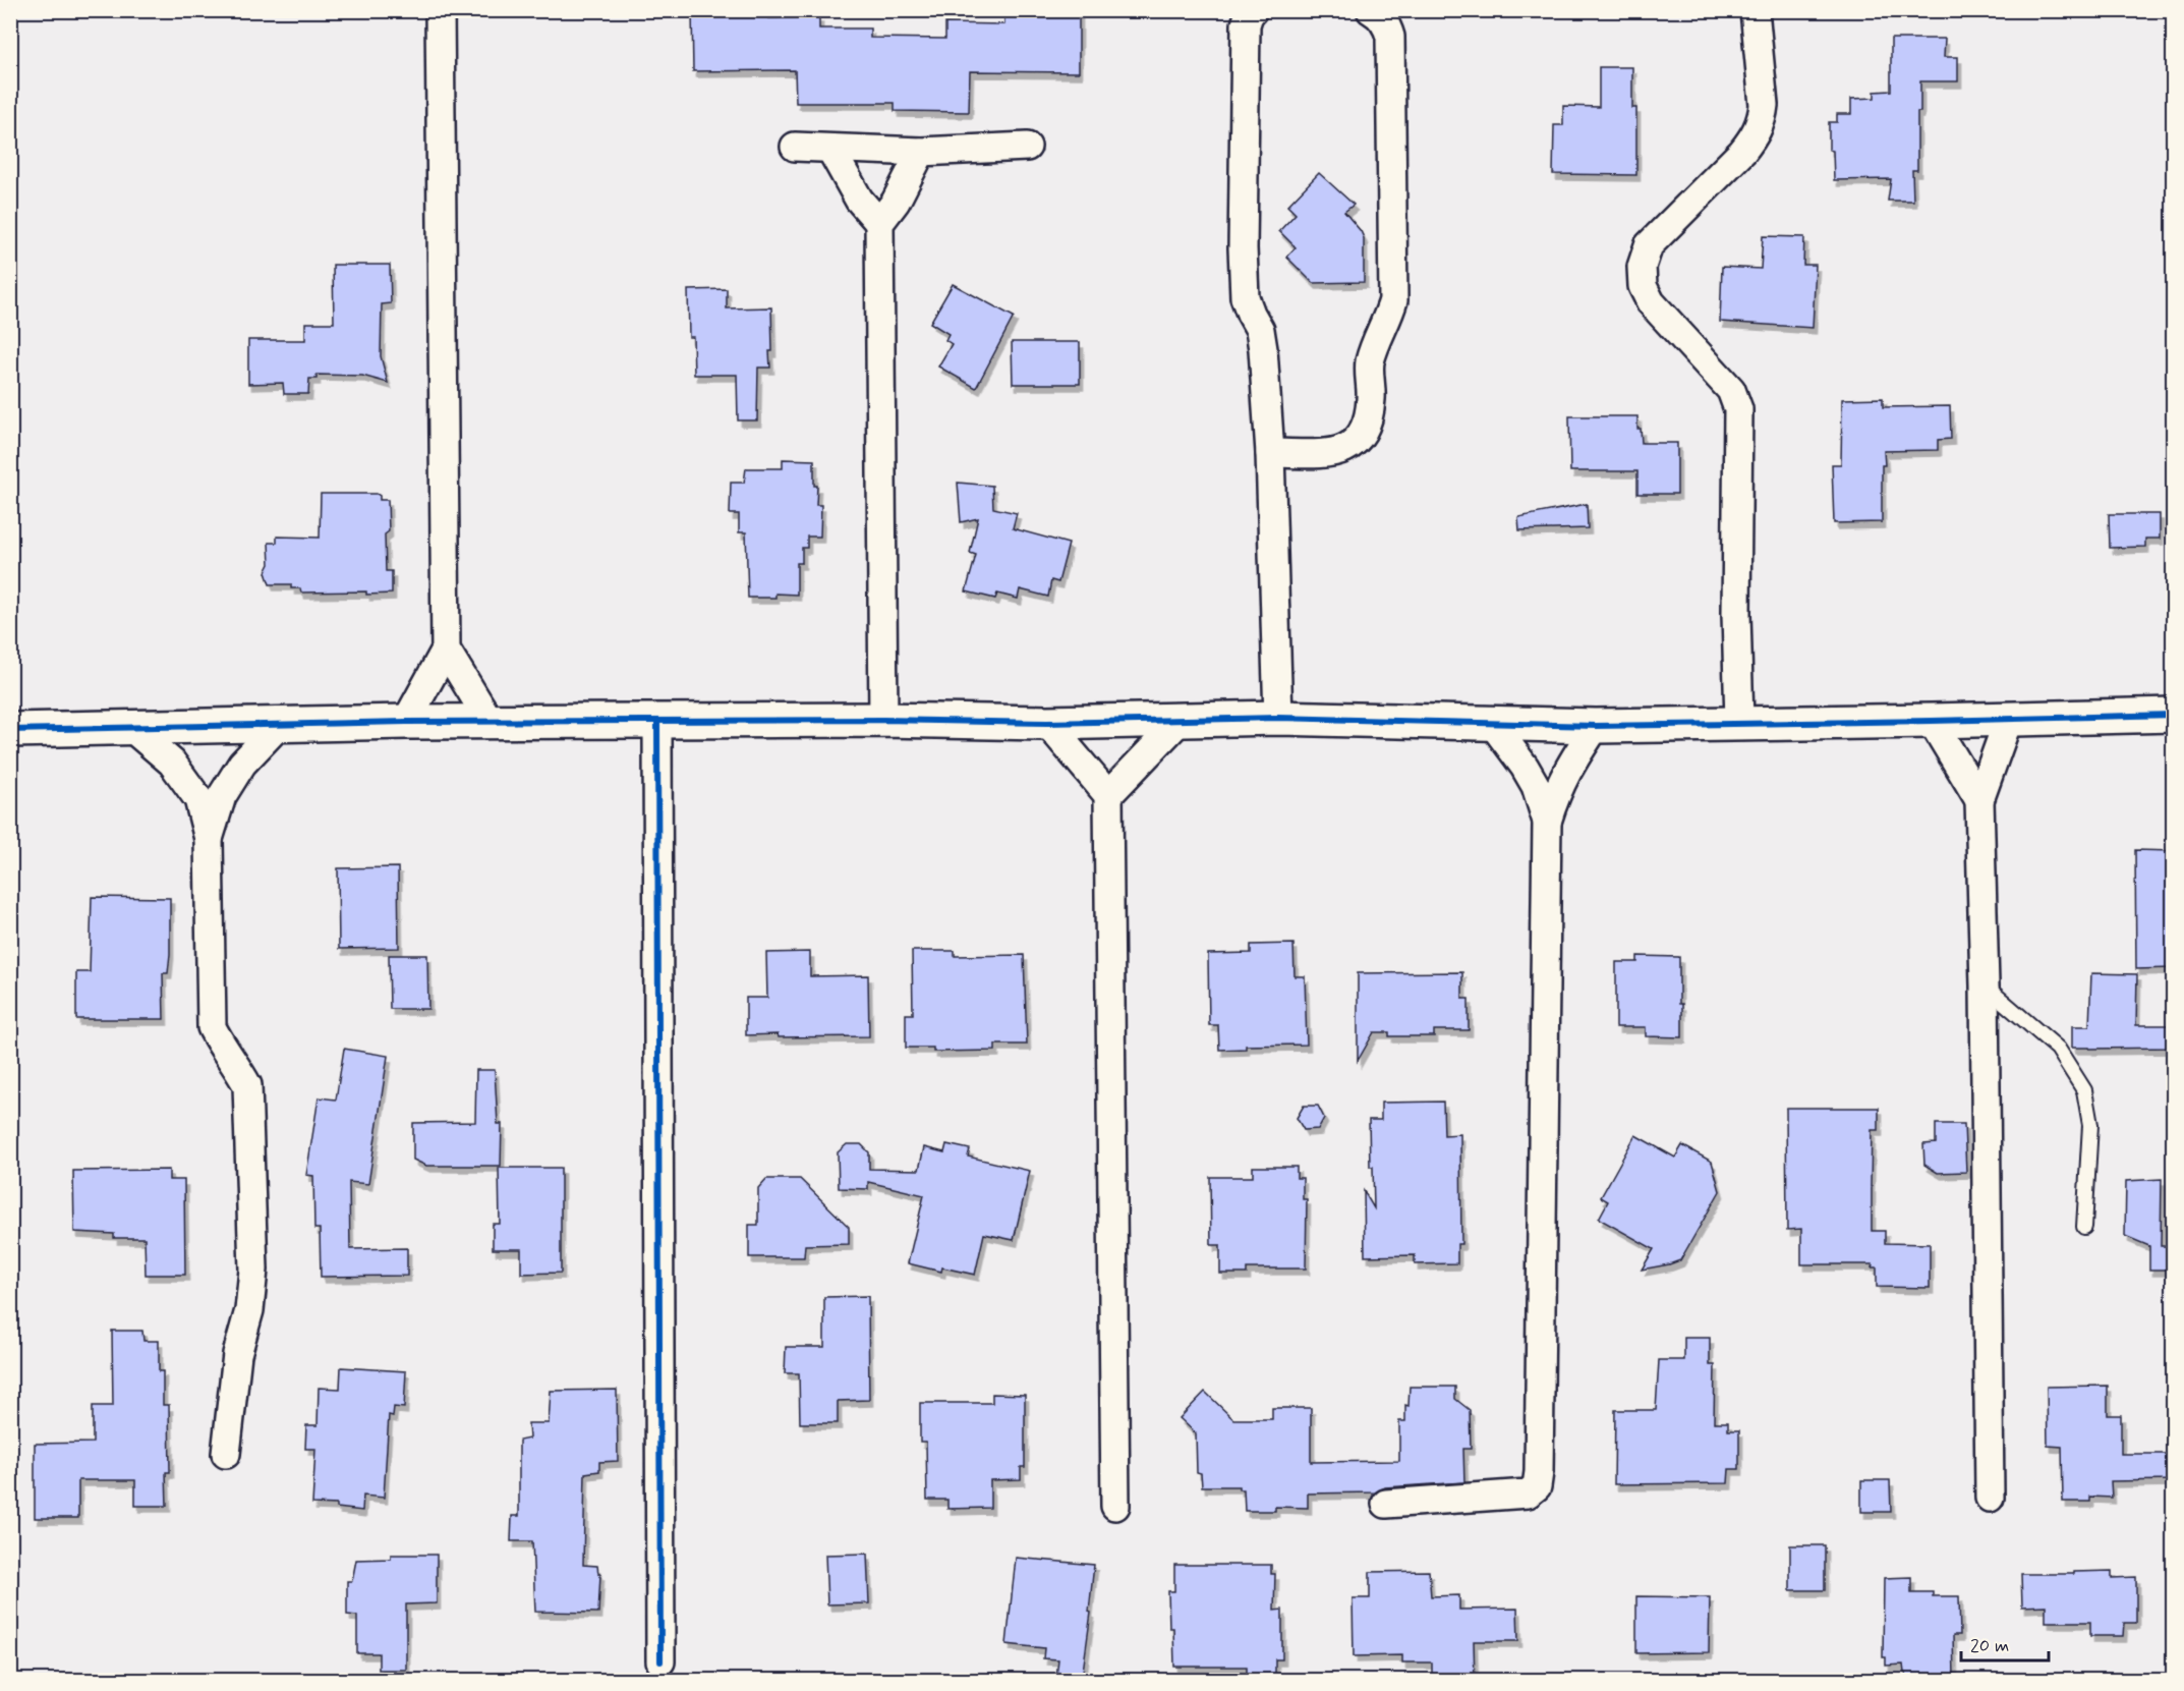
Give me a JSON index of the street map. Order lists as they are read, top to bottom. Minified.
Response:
{"scale_bar":"20 m"}
